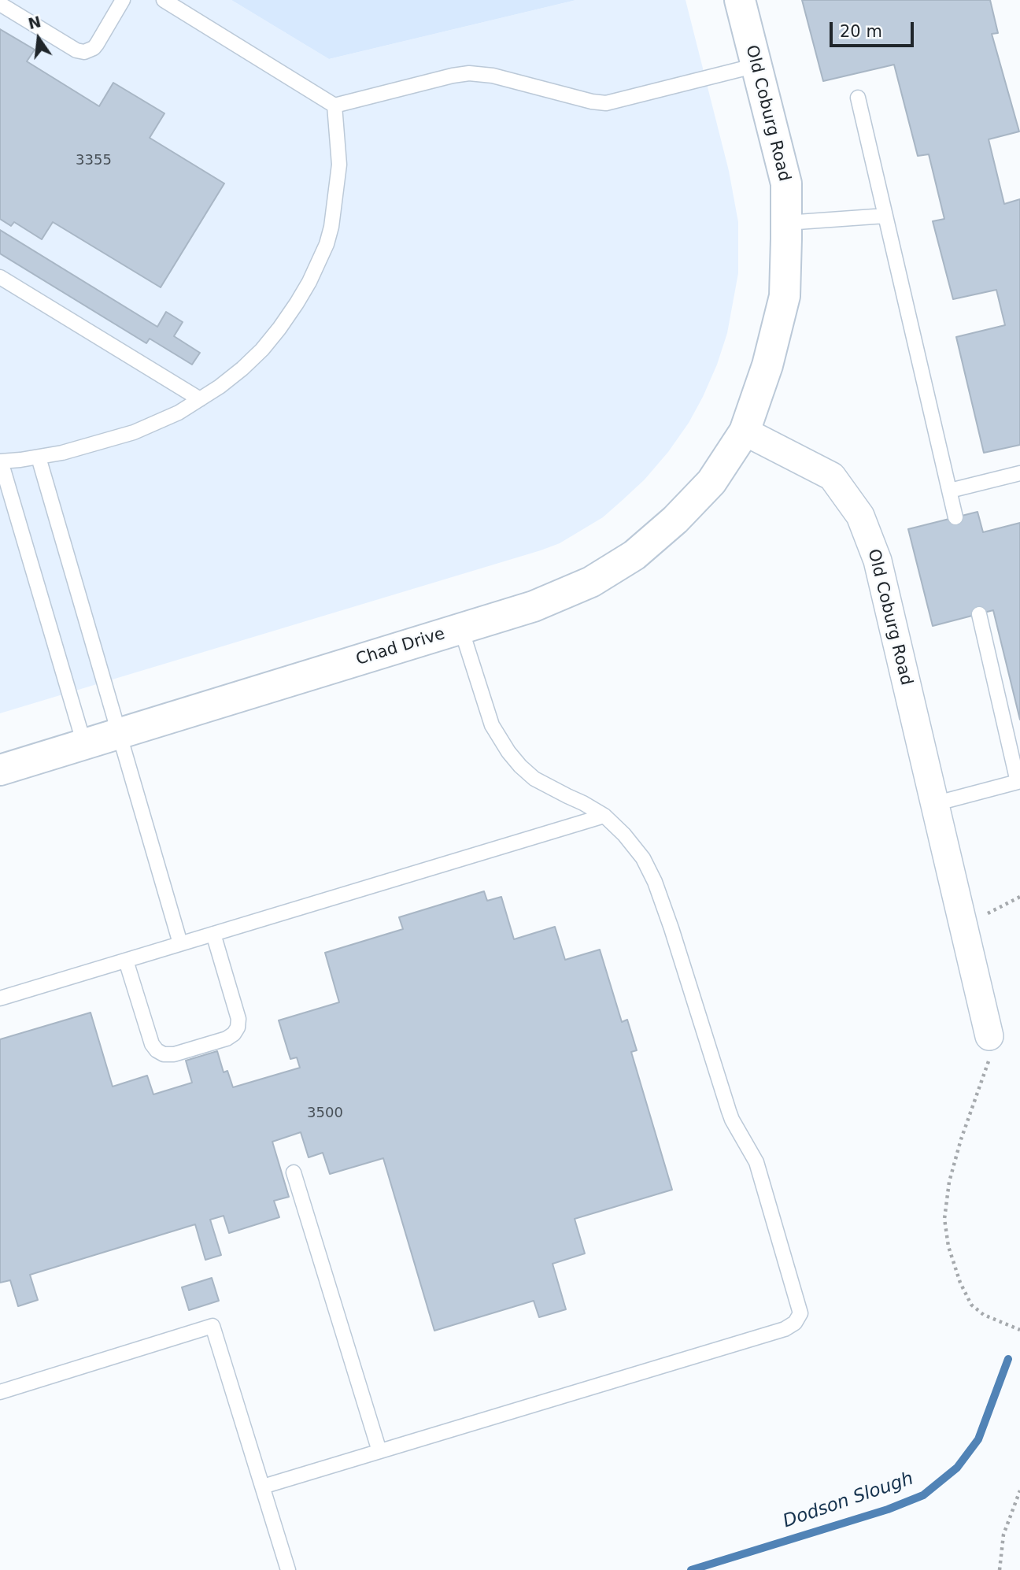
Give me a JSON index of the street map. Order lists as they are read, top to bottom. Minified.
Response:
{"streets":{"street":["Old Coburg Road","Chad Drive"]},"crossings":[["Old Coburg Road","Chad Drive"]],"water":["Dodson Slough"],"house_numbers":["3355","3500"],"scale_bar":"20 m","north":"top"}
